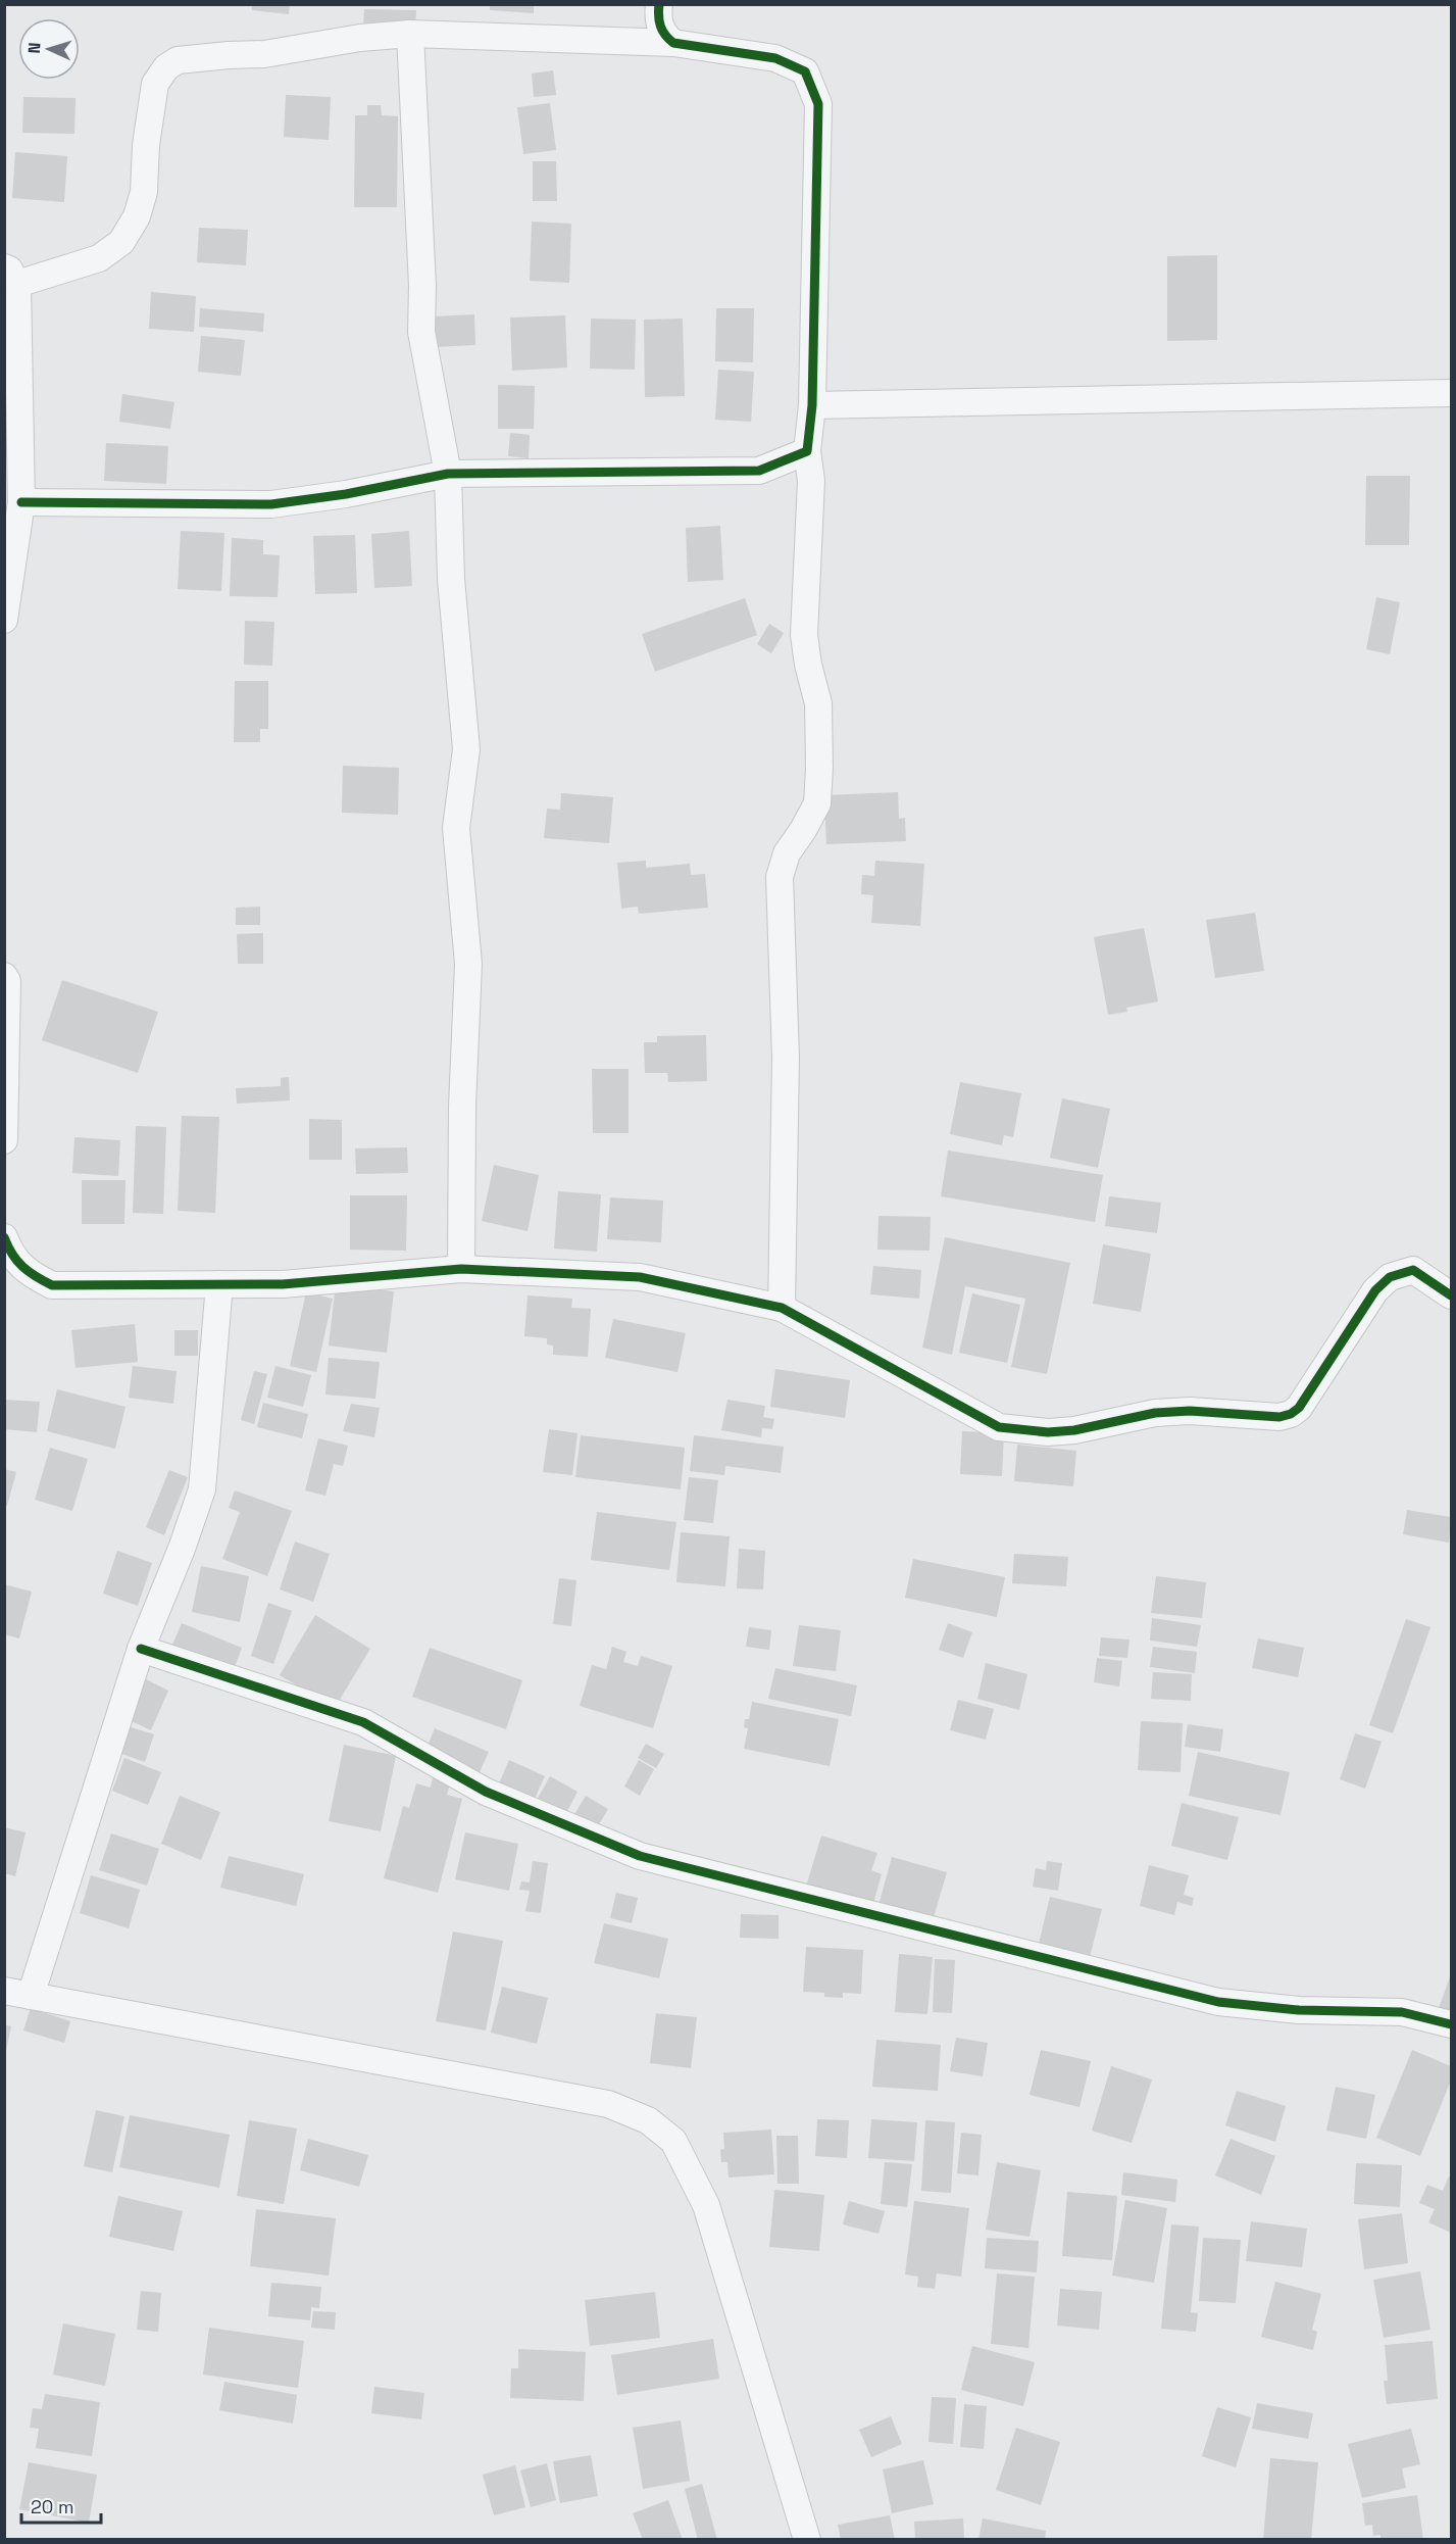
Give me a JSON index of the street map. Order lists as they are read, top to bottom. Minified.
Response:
{"scale_bar":"20 m","north":"left"}
